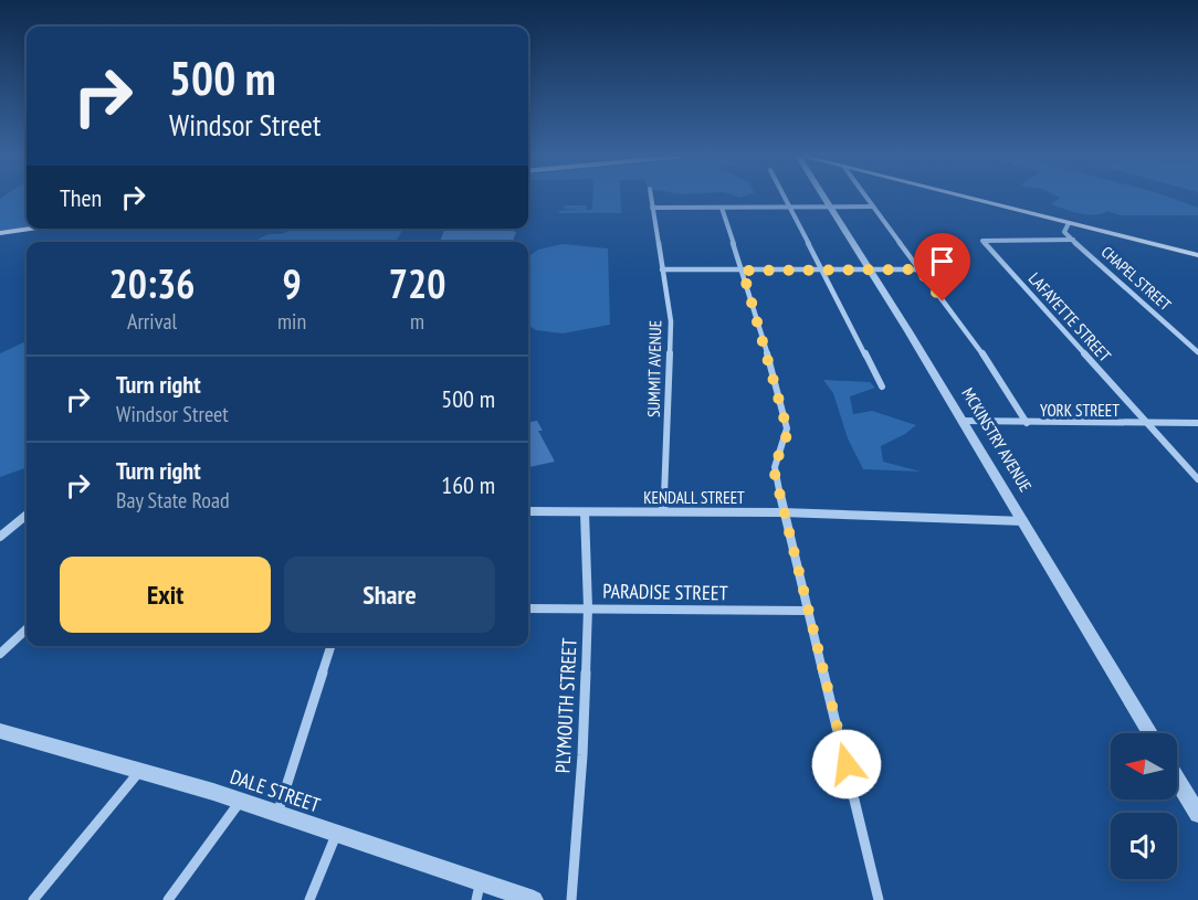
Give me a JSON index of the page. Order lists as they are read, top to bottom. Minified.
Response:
{"streets":{"street":["CHAPEL STREET","LAFAYETTE STREET","SUMMIT AVENUE","YORK STREET","MCKINSTRY AVENUE","KENDALL STREET","PARADISE STREET","PLYMOUTH STREET","DALE STREET"]},"crossings":[["CHAPEL STREET","LAFAYETTE STREET"],["LAFAYETTE STREET","YORK STREET"],["SUMMIT AVENUE","KENDALL STREET"],["YORK STREET","MCKINSTRY AVENUE"],["MCKINSTRY AVENUE","KENDALL STREET"],["KENDALL STREET","PLYMOUTH STREET"],["PARADISE STREET","PLYMOUTH STREET"]],"north":"left","page":{"turn":["500 m","Windsor Street"],"then":"Then","eta":["20:36","Arrival","9","min","720","m"],"list":[{"name":"Turn right","note":"Windsor Street","value":"500 m"},{"name":"Turn right","note":"Bay State Road","value":"160 m"}],"buttons":["Exit","Share"]}}
